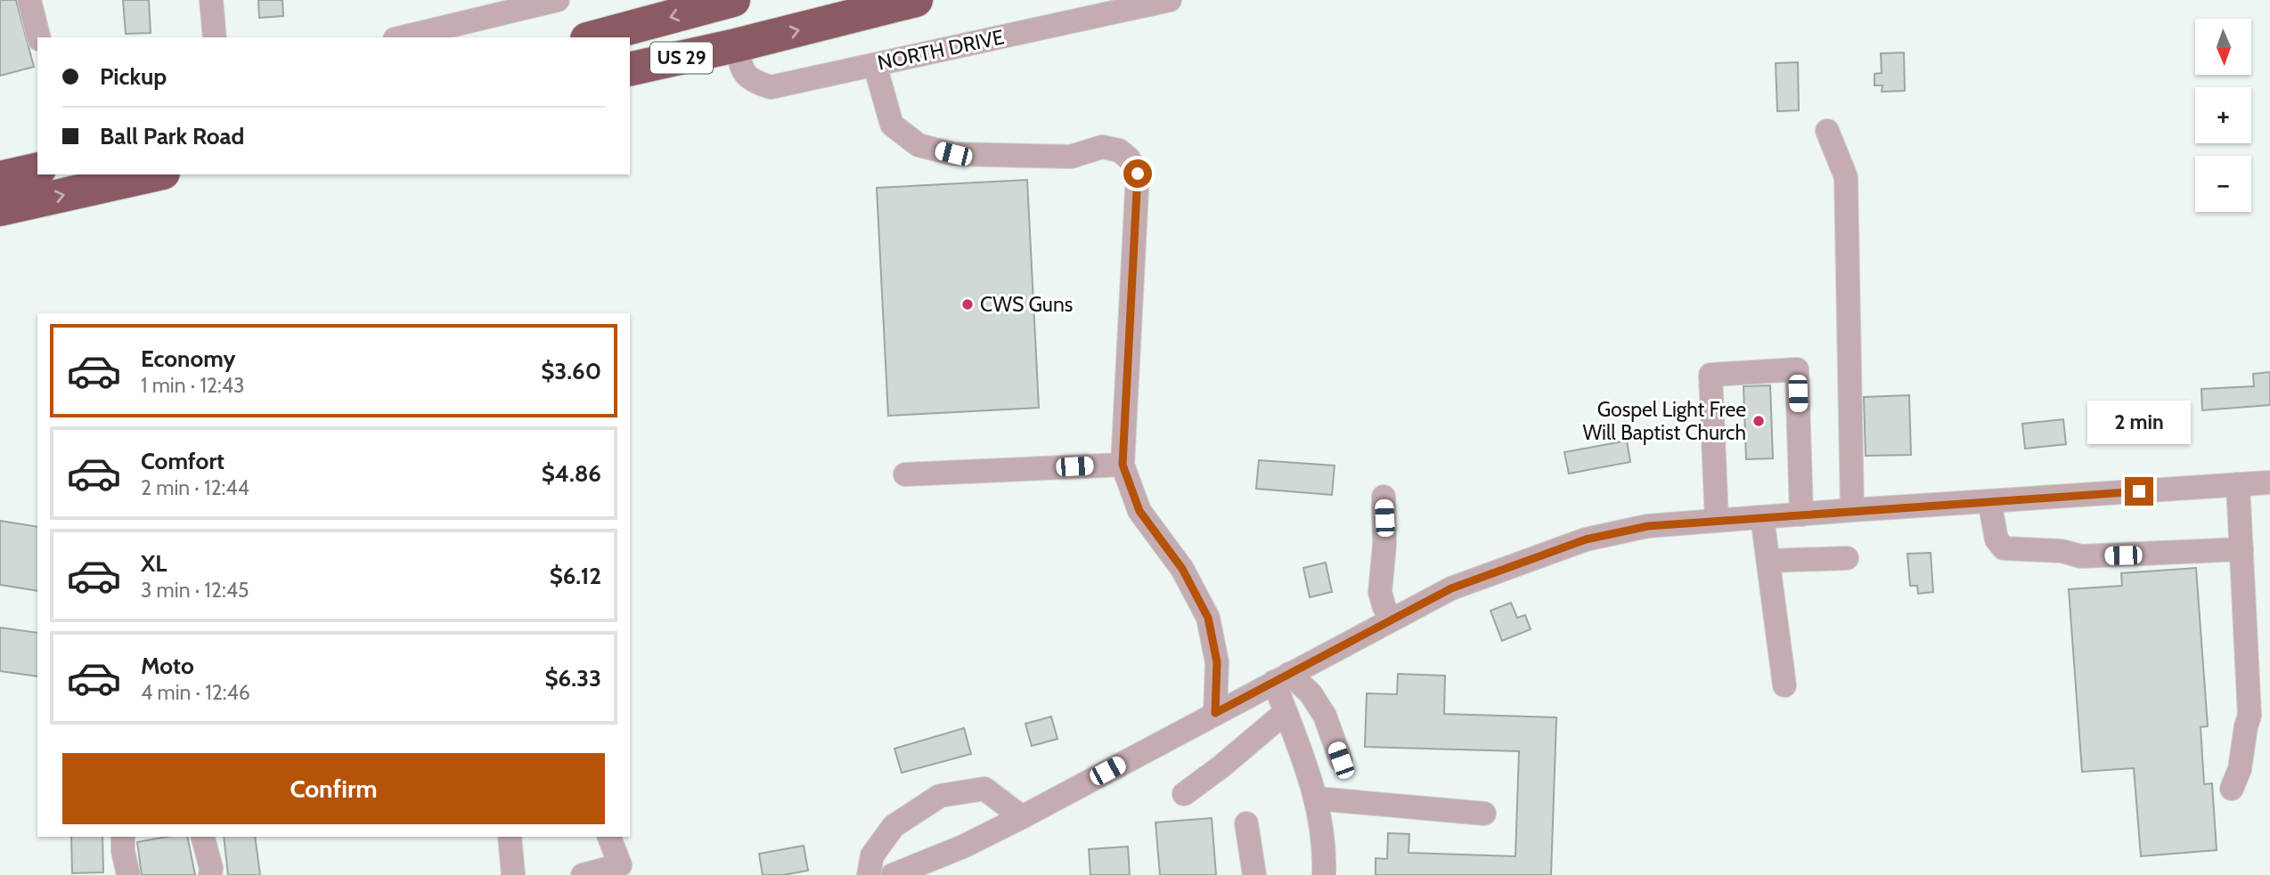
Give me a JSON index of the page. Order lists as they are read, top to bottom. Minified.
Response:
{"streets":{"highway":["US 29"],"street":["NORTH DRIVE"]},"crossings":[["NORTH DRIVE","US 29"]],"places":["CWS Guns","Gospel Light Free Will Baptist Church"],"north":"bottom","page":{"map_buttons":["+","−"],"banner":["Pickup","Ball Park Road"],"list":[{"name":"Economy","note":"1 min · 12:43","value":"$3.60"},{"name":"Comfort","note":"2 min · 12:44","value":"$4.86"},{"name":"XL","note":"3 min · 12:45","value":"$6.12"},{"name":"Moto","note":"4 min · 12:46","value":"$6.33"}],"bubble":"2 min","buttons":"Confirm"}}
